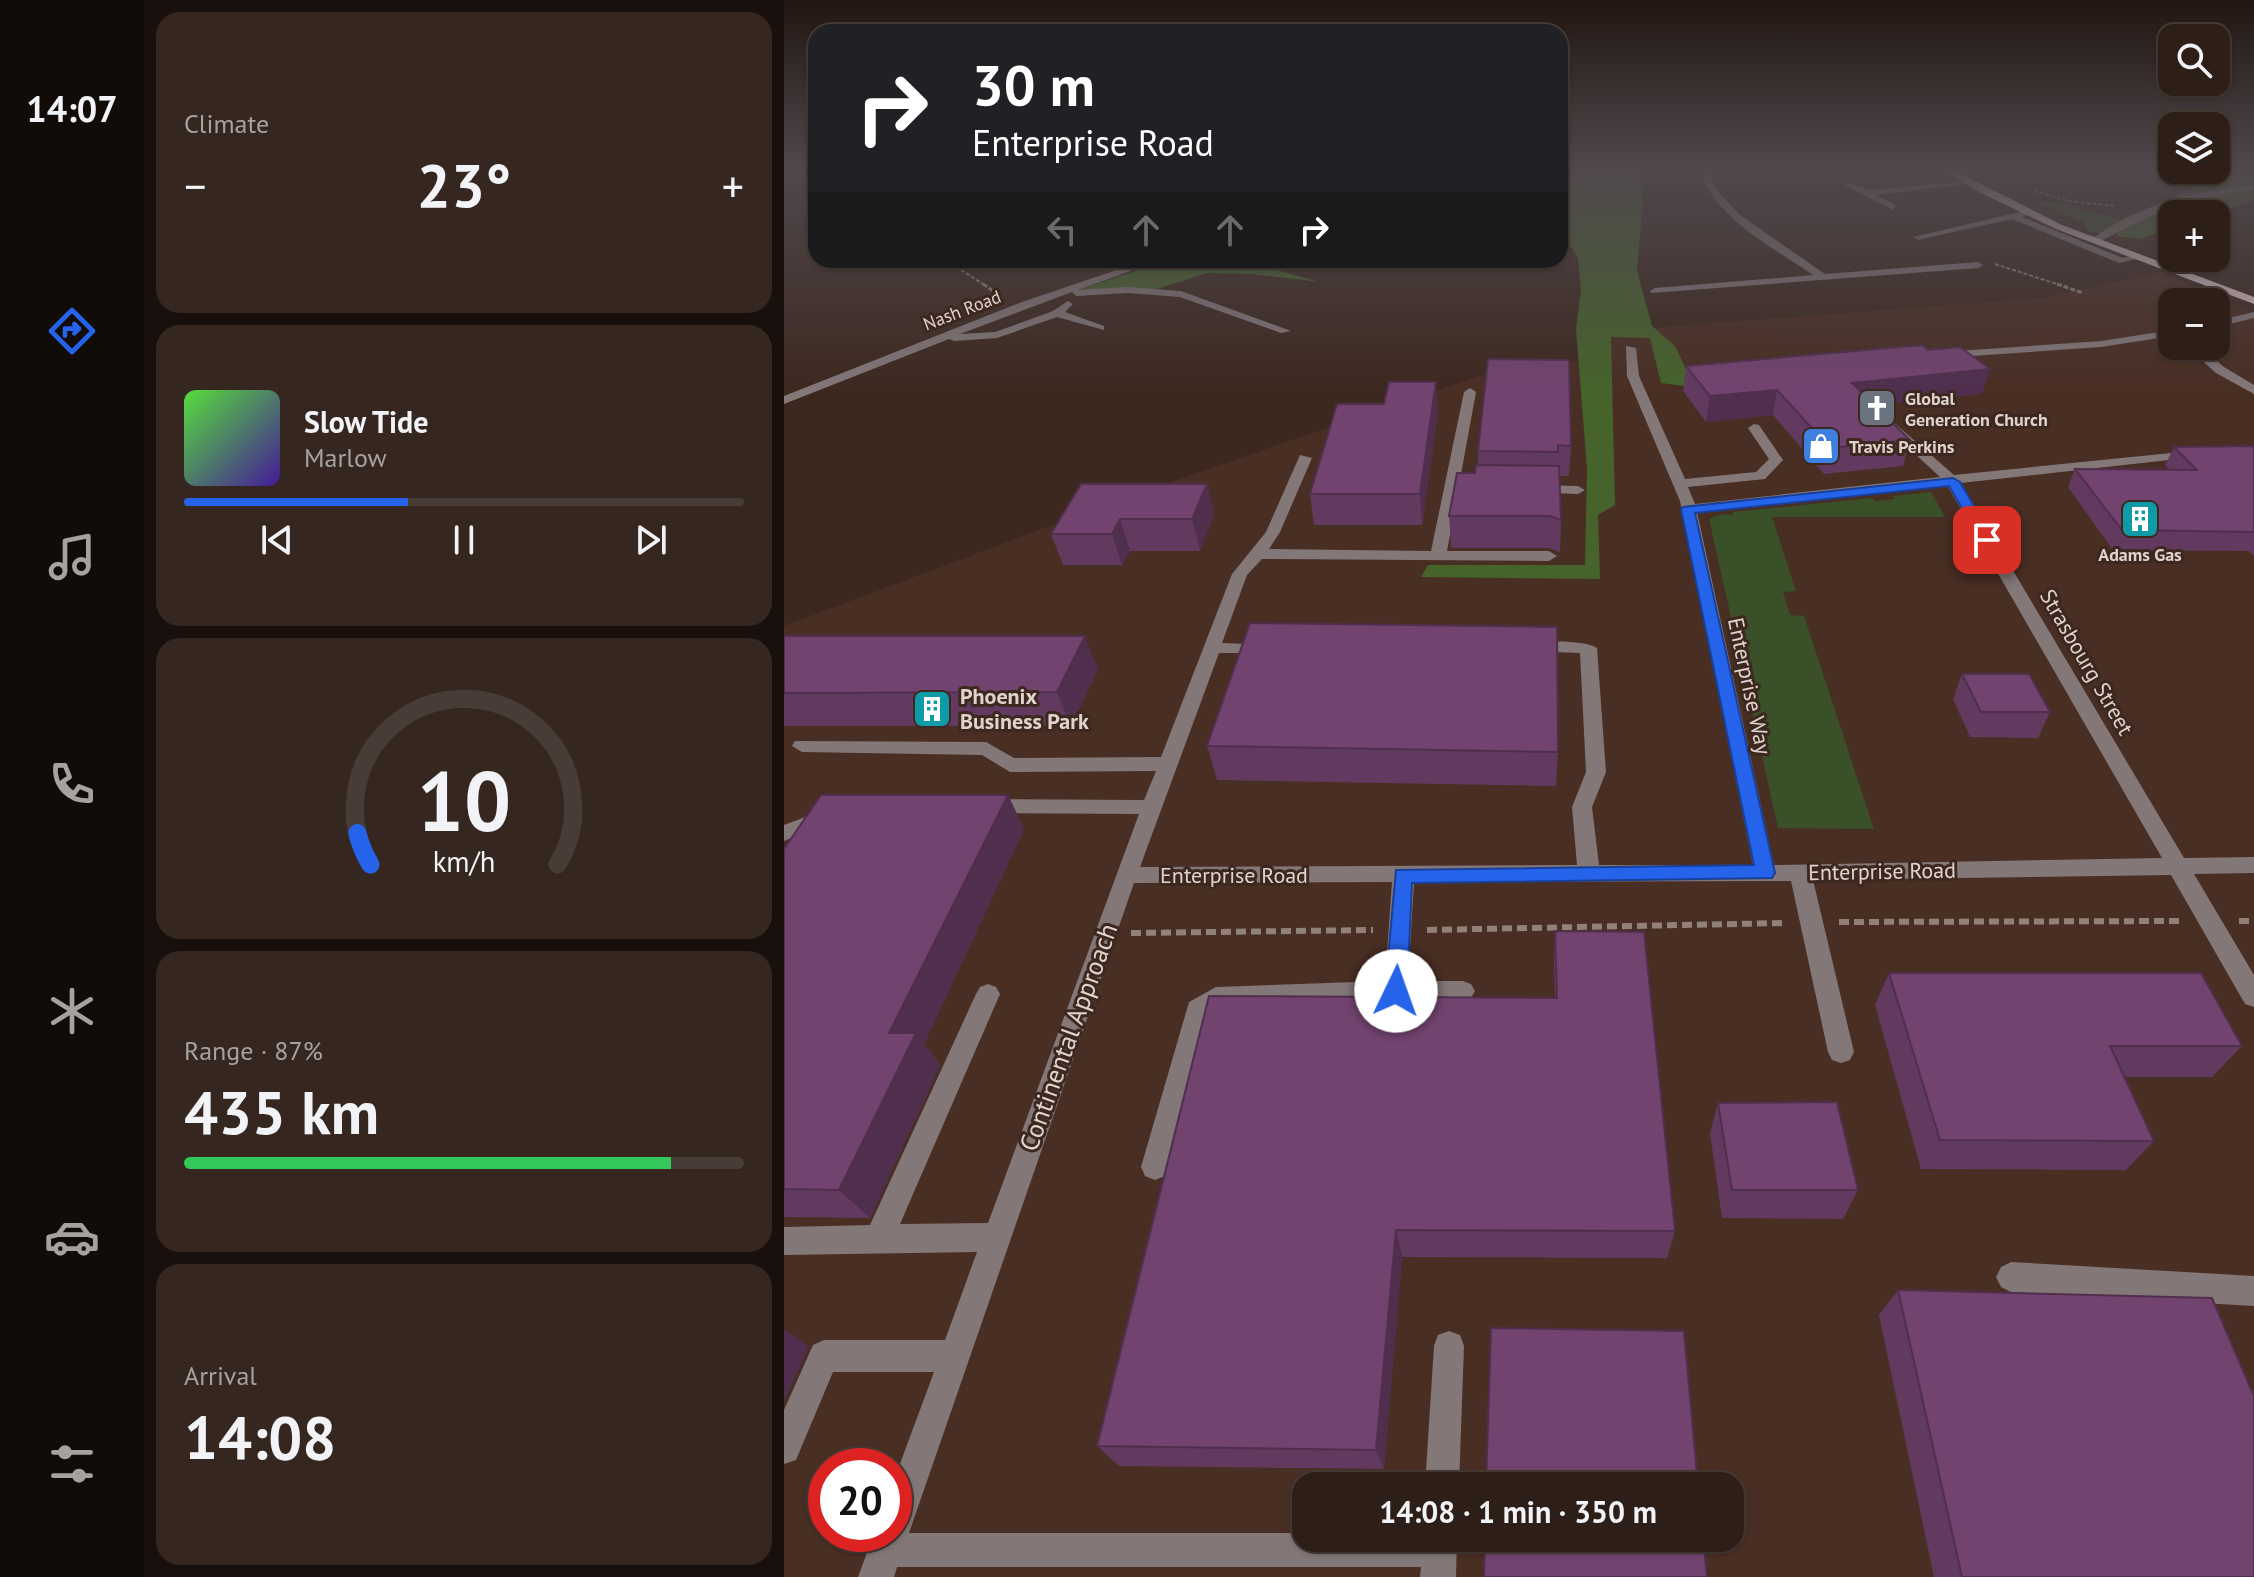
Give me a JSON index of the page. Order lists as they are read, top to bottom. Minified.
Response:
{"streets":{"street":["Nash Road","Strasbourg Street","Enterprise Way","Enterprise Road","Continental Approach"]},"crossings":[["Strasbourg Street","Enterprise Road"],["Enterprise Way","Enterprise Road"],["Enterprise Road","Continental Approach"]],"places":{"church":["Global Generation Church"],"shop":["Travis Perkins"],"building":["Adams Gas","Phoenix Business Park"]},"page":{"tabs":"14:07","tile":["Climate",["Range · 87%","435 km"],["Arrival","14:08"]],"map_buttons":["+","−"],"turn":["30 m","Enterprise Road"],"heat":["−","23°","+"],"song":["Slow Tide","Marlow"],"limit":"20","trip":"14:08 · 1 min · 350 m","gauge":["10","km/h"]}}
